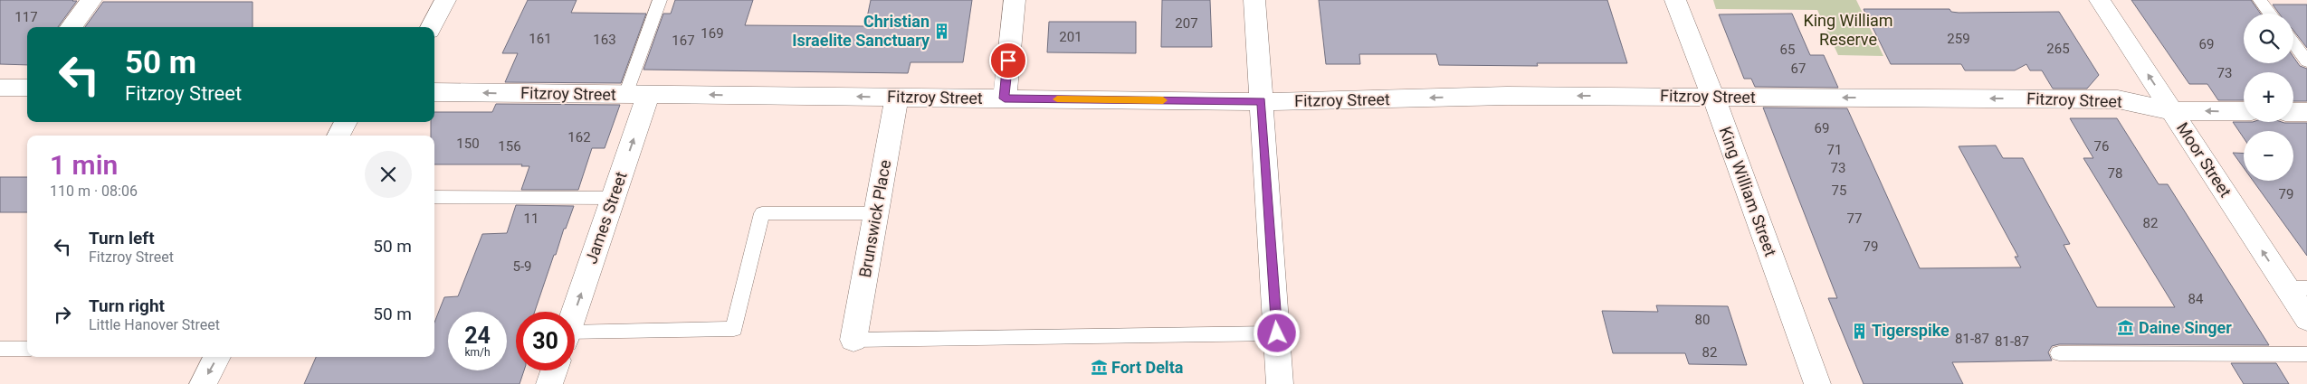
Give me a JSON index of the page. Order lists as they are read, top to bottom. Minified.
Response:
{"streets":{"street":["Fitzroy Street","Moor Street","King William Street","James Street","Brunswick Place"]},"crossings":[["Fitzroy Street","Moor Street"],["Fitzroy Street","King William Street"],["Fitzroy Street","James Street"],["Fitzroy Street","Brunswick Place"]],"one_way":["Fitzroy Street","Moor Street","James Street"],"parks":["King William Reserve"],"places":{"building":["Christian Israelite Sanctuary","Tigerspike"],"museum":["Daine Singer","Fort Delta"]},"house_numbers":["117","207","169","201","161","259","163","167","69","265","65","67","73","69","162","150","156","76","71","73","78","75","79","11","77","82","79","5-9","84","80","81-87","81-87","82"],"page":{"map_buttons":["+","−"],"turn":["50 m","Fitzroy Street"],"heading":["1 min","110 m · 08:06"],"list":[{"name":"Turn left","note":"Fitzroy Street","value":"50 m"},{"name":"Turn right","note":"Little Hanover Street","value":"50 m"}],"speed":"24 km/h","limit":"30"}}
